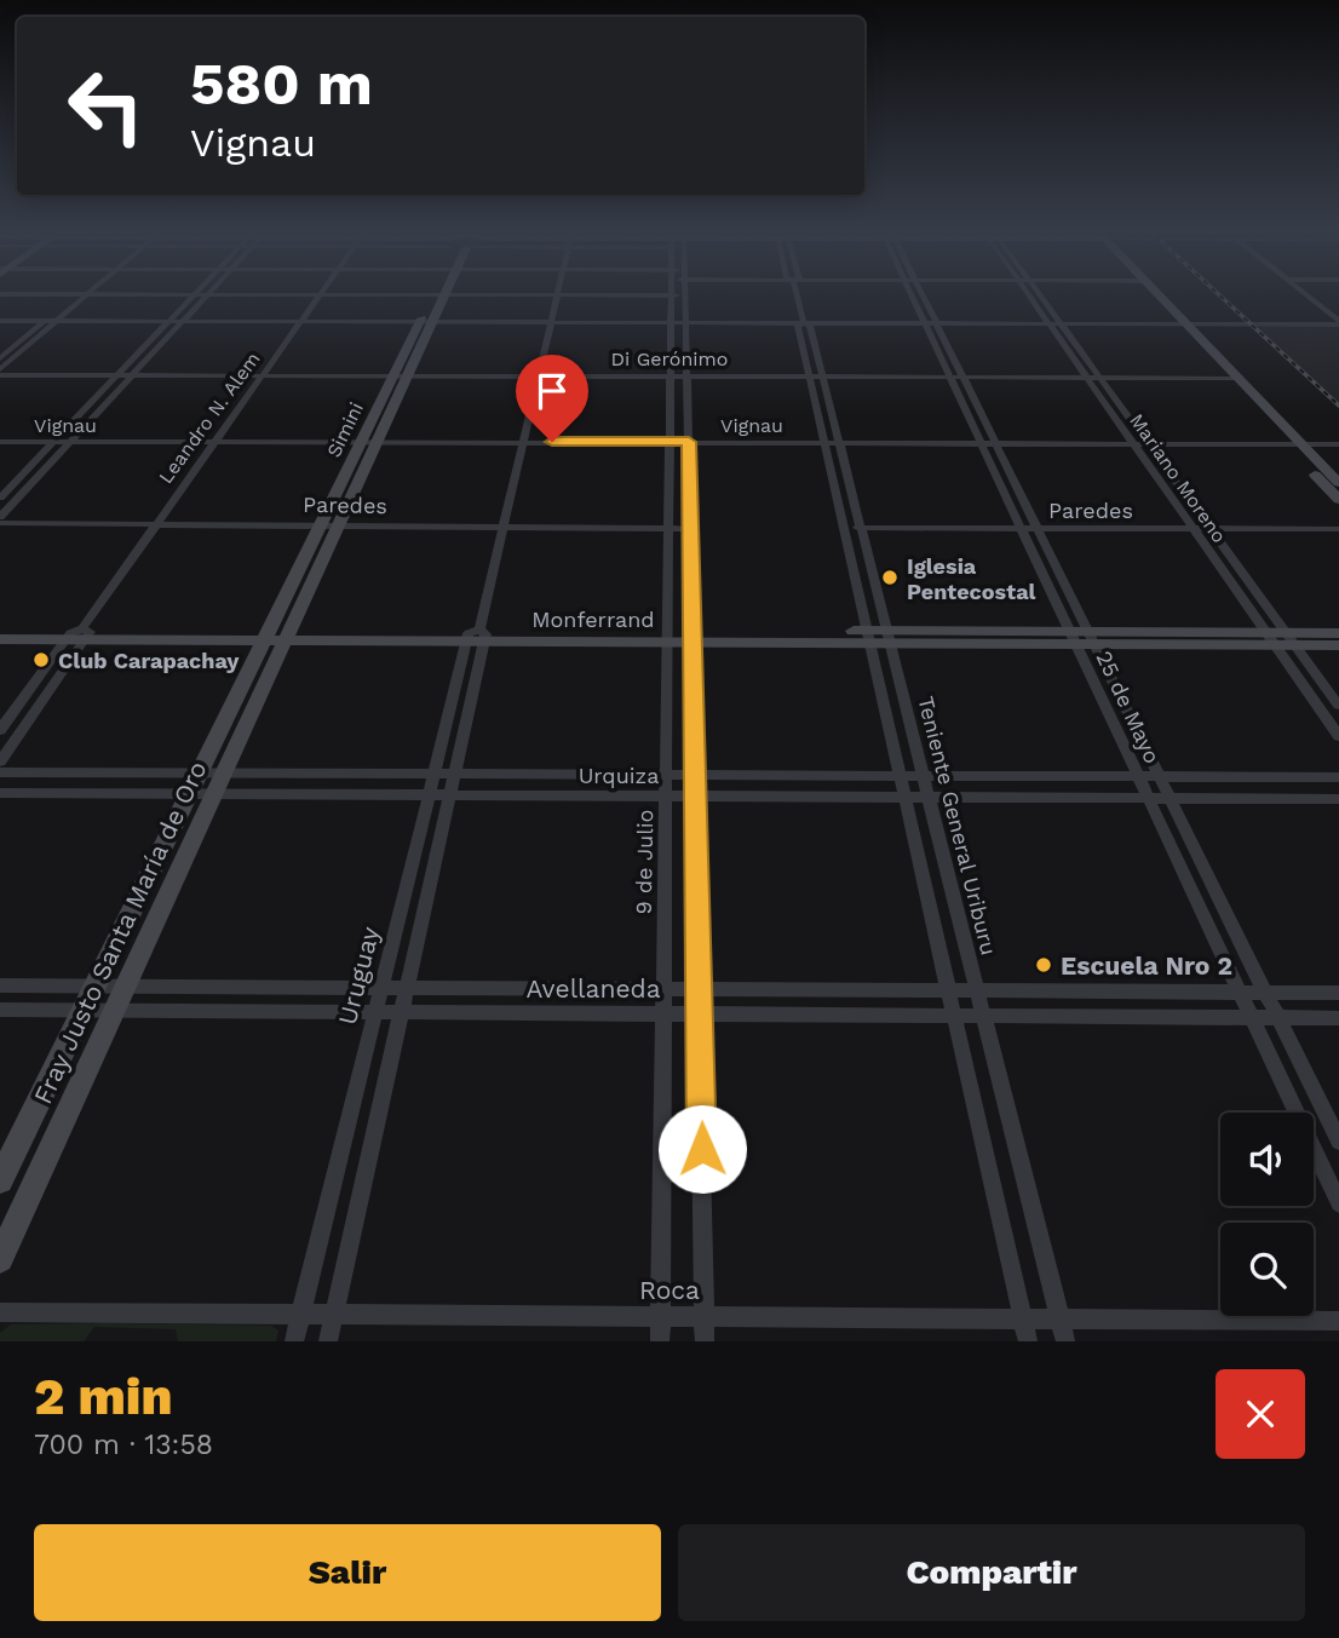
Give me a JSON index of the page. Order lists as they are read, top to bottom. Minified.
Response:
{"streets":{"street":["Di Gerónimo","Leandro N. Alem","Vignau","Simini","Mariano Moreno","Paredes","Monferrand","25 de Mayo","Urquiza","Teniente General Uriburu","9 de Julio","Fray Justo Santa María de Oro","Uruguay","Avellaneda","Roca"]},"crossings":[["Di Gerónimo","Leandro N. Alem"],["Di Gerónimo","Simini"],["Di Gerónimo","Mariano Moreno"],["Di Gerónimo","25 de Mayo"],["Di Gerónimo","Teniente General Uriburu"],["Di Gerónimo","9 de Julio"],["Di Gerónimo","Uruguay"],["Leandro N. Alem","Vignau"],["Leandro N. Alem","Paredes"],["Leandro N. Alem","Monferrand"],["Vignau","Simini"],["Vignau","Mariano Moreno"],["Vignau","25 de Mayo"],["Vignau","Teniente General Uriburu"],["Vignau","9 de Julio"],["Vignau","Uruguay"],["Simini","Paredes"],["Simini","Monferrand"],["Simini","Fray Justo Santa María de Oro"],["Mariano Moreno","Paredes"],["Mariano Moreno","Monferrand"],["Paredes","25 de Mayo"],["Paredes","Teniente General Uriburu"],["Paredes","9 de Julio"],["Paredes","Uruguay"],["Monferrand","25 de Mayo"],["Monferrand","Teniente General Uriburu"],["Monferrand","9 de Julio"],["Monferrand","Fray Justo Santa María de Oro"],["Monferrand","Uruguay"],["25 de Mayo","Urquiza"],["25 de Mayo","Avellaneda"],["Urquiza","Teniente General Uriburu"],["Urquiza","9 de Julio"],["Urquiza","Fray Justo Santa María de Oro"],["Urquiza","Uruguay"],["Teniente General Uriburu","Avellaneda"],["Teniente General Uriburu","Roca"],["9 de Julio","Avellaneda"],["9 de Julio","Roca"],["Fray Justo Santa María de Oro","Avellaneda"],["Uruguay","Avellaneda"],["Uruguay","Roca"]],"places":["Iglesia Pentecostal","Club Carapachay","Escuela Nro 2"],"page":{"turn":["580 m","Vignau"],"heading":["2 min","700 m · 13:58"],"buttons":["Salir","Compartir"]}}
